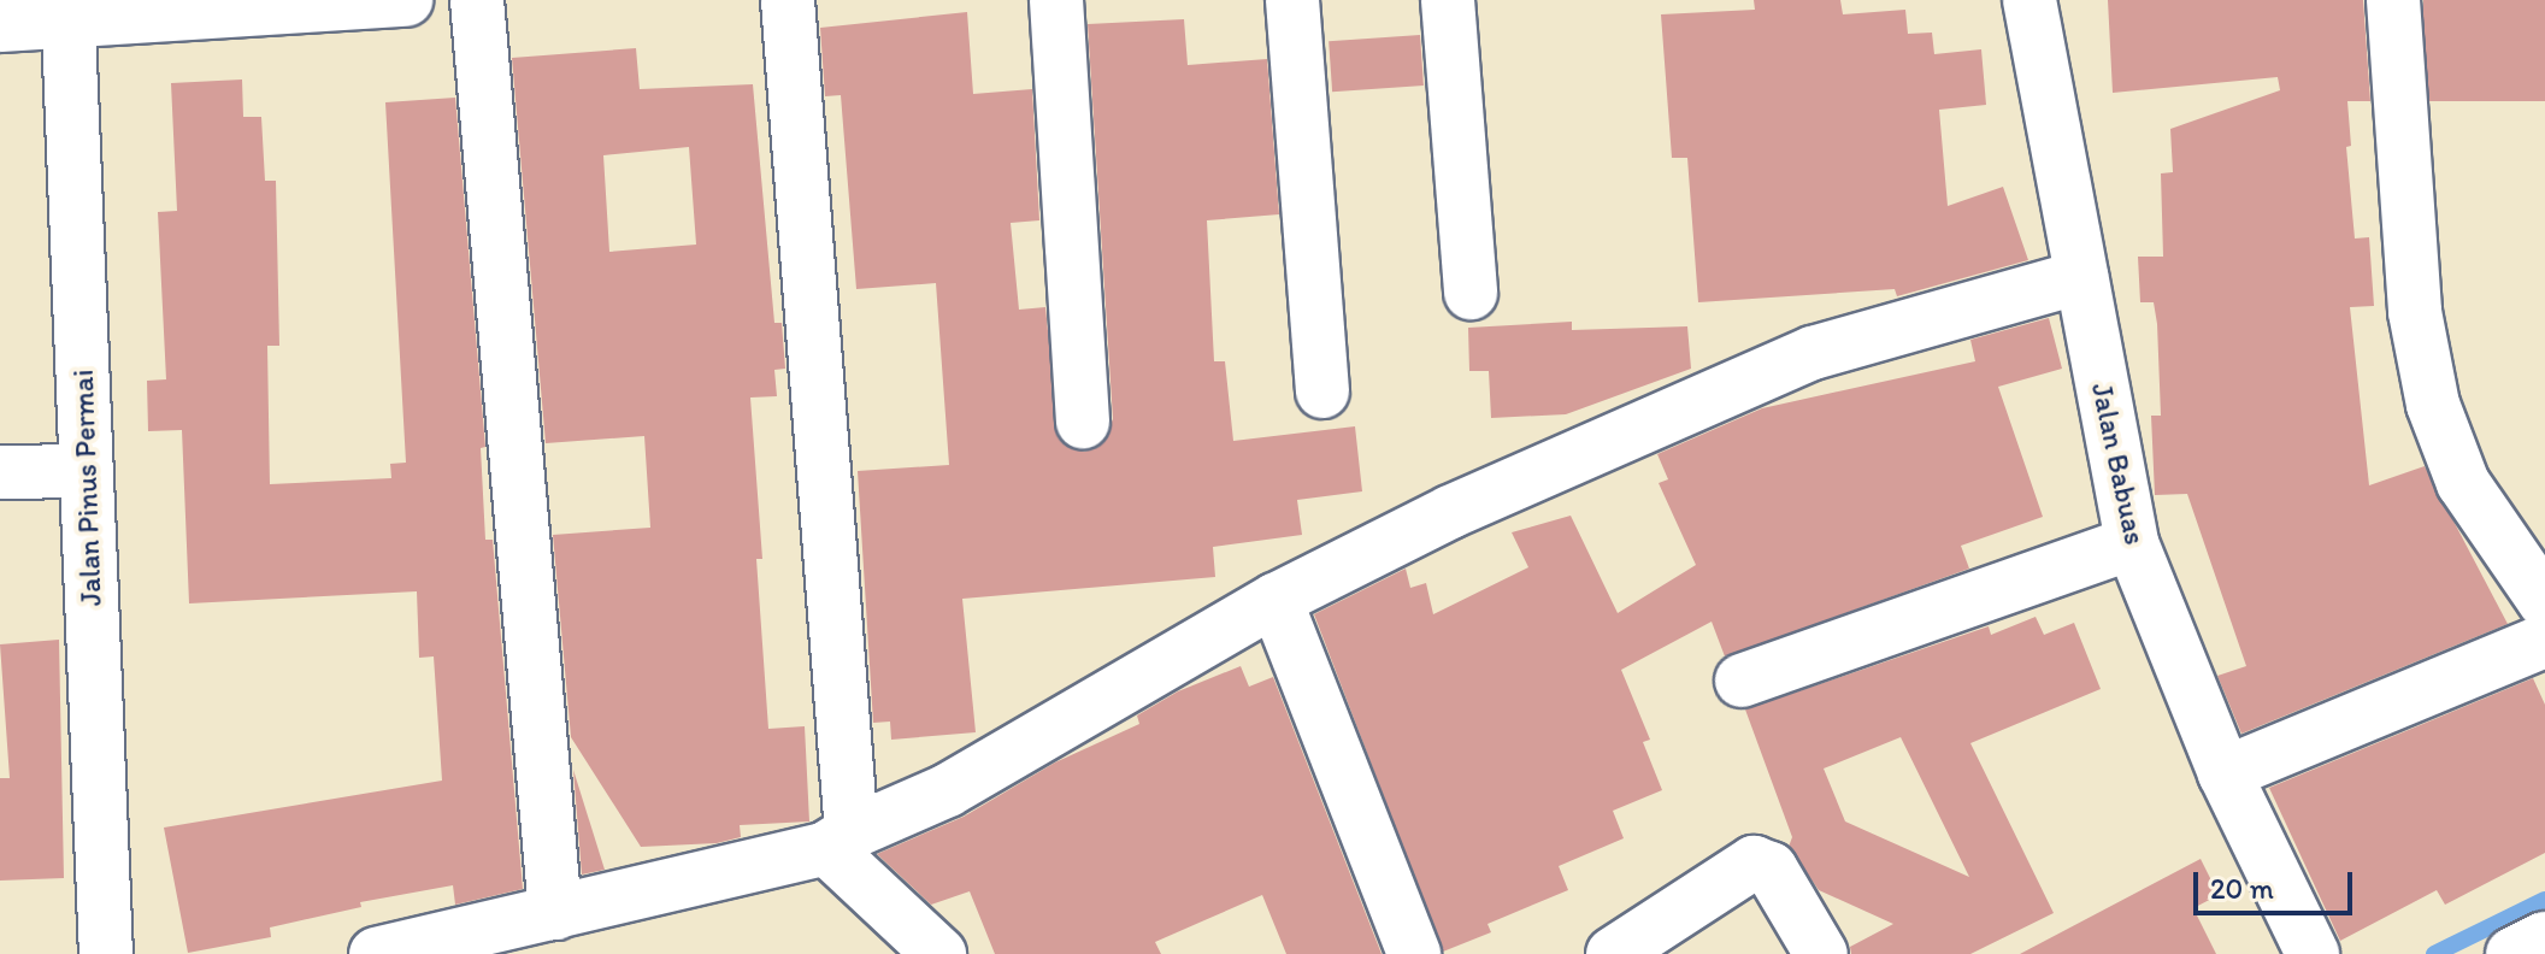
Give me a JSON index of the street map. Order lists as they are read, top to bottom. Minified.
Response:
{"streets":{"street":["Jalan Babuas","Jalan Pinus Permai"]},"scale_bar":"20 m"}
